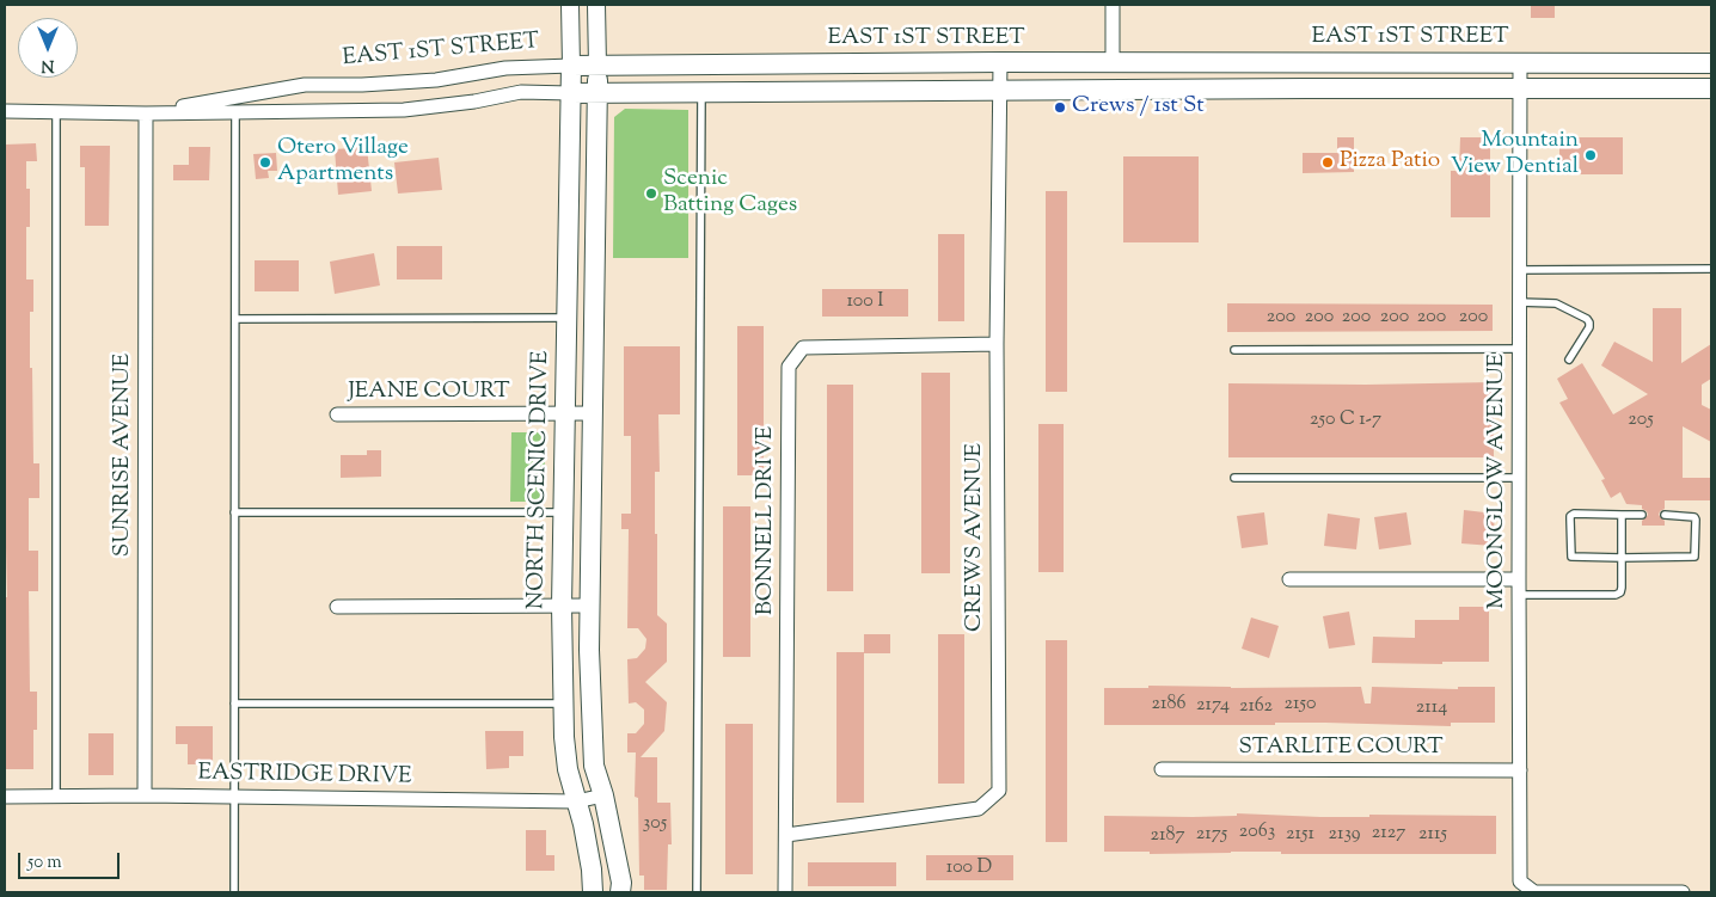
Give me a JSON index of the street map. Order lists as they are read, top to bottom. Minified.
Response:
{"streets":{"main road":["EAST 1ST STREET","NORTH SCENIC DRIVE"],"street":["JEANE COURT","SUNRISE AVENUE","MOONGLOW AVENUE","BONNELL DRIVE","CREWS AVENUE","STARLITE COURT","EASTRIDGE DRIVE"]},"crossings":[["EAST 1ST STREET","SUNRISE AVENUE"],["EAST 1ST STREET","NORTH SCENIC DRIVE"],["EAST 1ST STREET","MOONGLOW AVENUE"],["EAST 1ST STREET","CREWS AVENUE"],["JEANE COURT","NORTH SCENIC DRIVE"],["SUNRISE AVENUE","EASTRIDGE DRIVE"],["NORTH SCENIC DRIVE","EASTRIDGE DRIVE"],["MOONGLOW AVENUE","STARLITE COURT"],["BONNELL DRIVE","CREWS AVENUE"]],"places":["Crews / 1st St","Mountain View Dential","Otero Village Apartments","Pizza Patio","Scenic Batting Cages"],"house_numbers":["100 I","200","200","200","200","200","200","250 C 1-7","205","2186","2150","2174","2162","2114","305","2063","2127","2175","2151","2139","2115","2187","100 D"],"scale_bar":"50 m","north":"bottom"}
